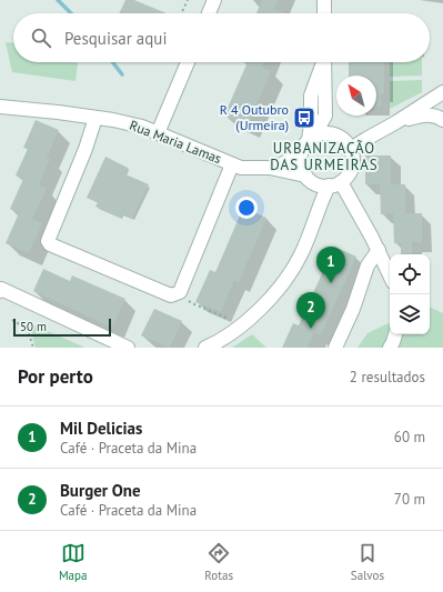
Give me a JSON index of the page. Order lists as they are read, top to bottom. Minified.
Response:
{"streets":{"street":["Rua Maria Lamas"]},"districts":["URBANIZAÇÃO DAS URMEIRAS"],"places":{"bus stop":["R 4 Outubro (Urmeira)"]},"scale_bar":"50 m","north":"top left","page":{"search":"Pesquisar aqui","pins":["1","2"],"scale":"50 m","heading":["Por perto","2 resultados"],"list":[{"mark":"1","name":"Mil Delicias","note":"Café · Praceta da Mina","value":"60 m"},{"mark":"2","name":"Burger One","note":"Café · Praceta da Mina","value":"70 m"}],"nav":["Mapa","Rotas","Salvos"]}}
